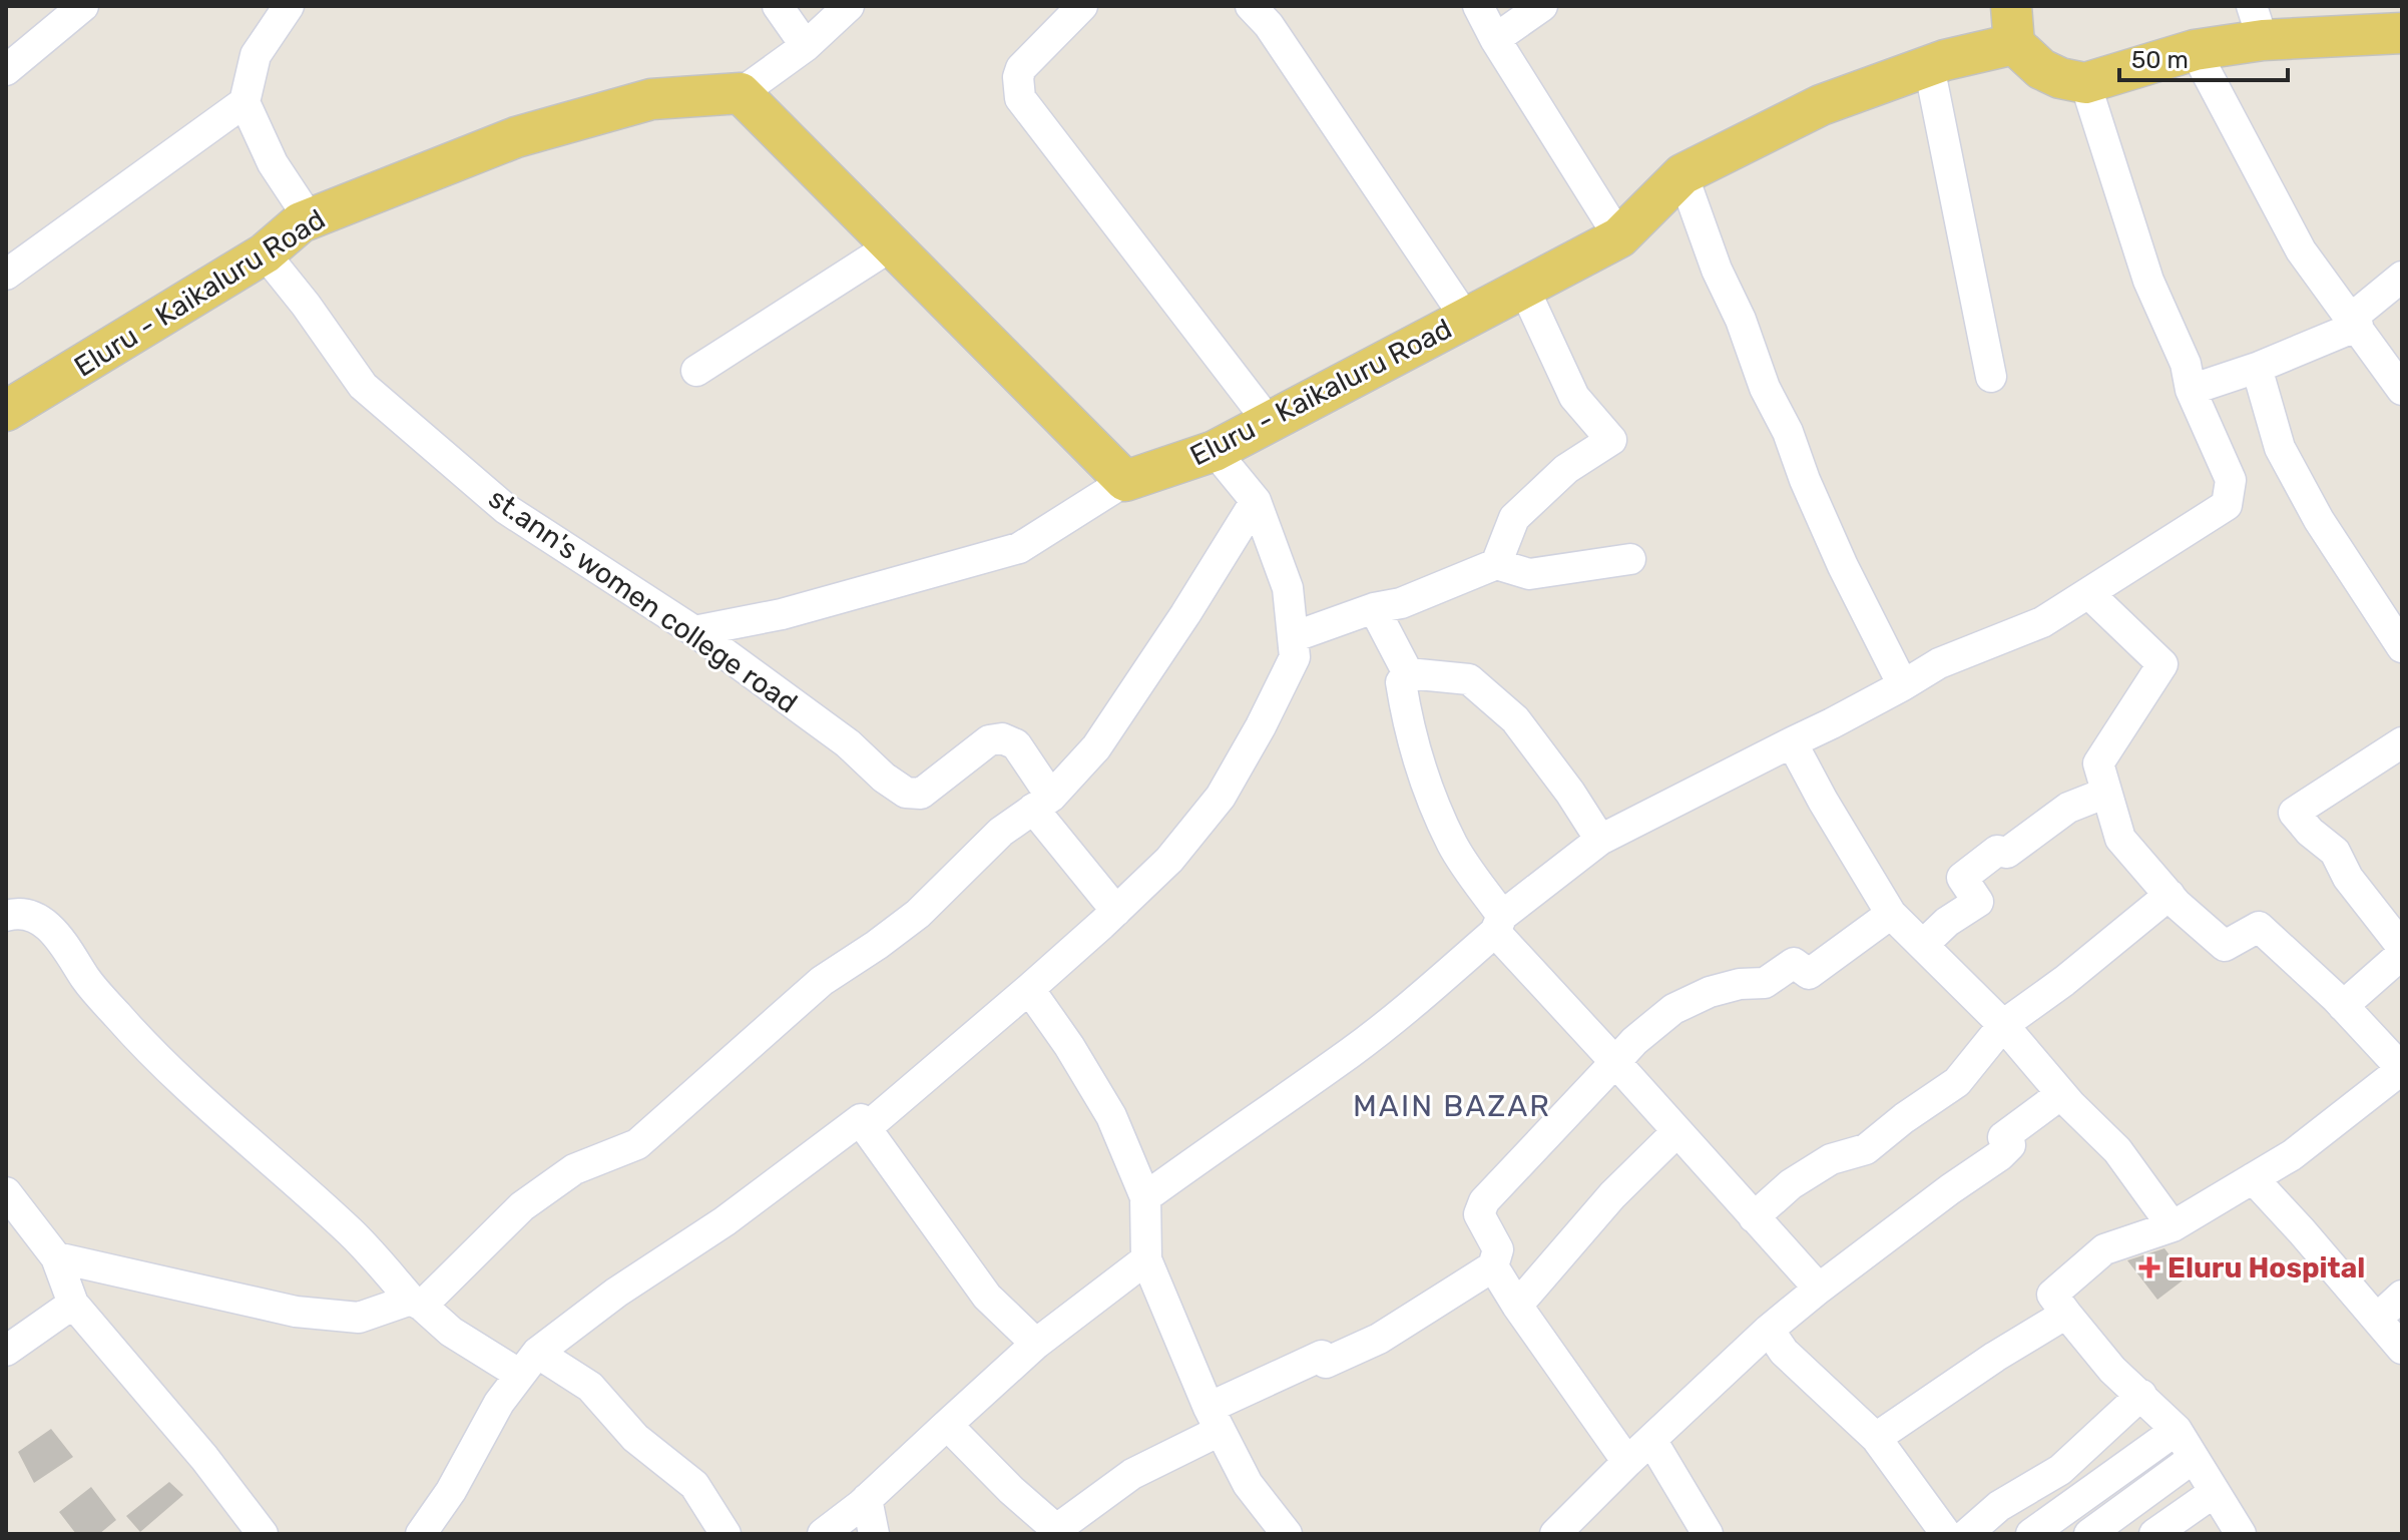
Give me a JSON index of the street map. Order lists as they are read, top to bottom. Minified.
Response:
{"streets":{"main road":["Eluru - Kaikaluru Road"],"street":["st.ann's women college road"]},"crossings":[["Eluru - Kaikaluru Road","st.ann's women college road"]],"districts":["MAIN BAZAR"],"places":{"health":["Eluru Hospital"]},"scale_bar":"50 m"}
